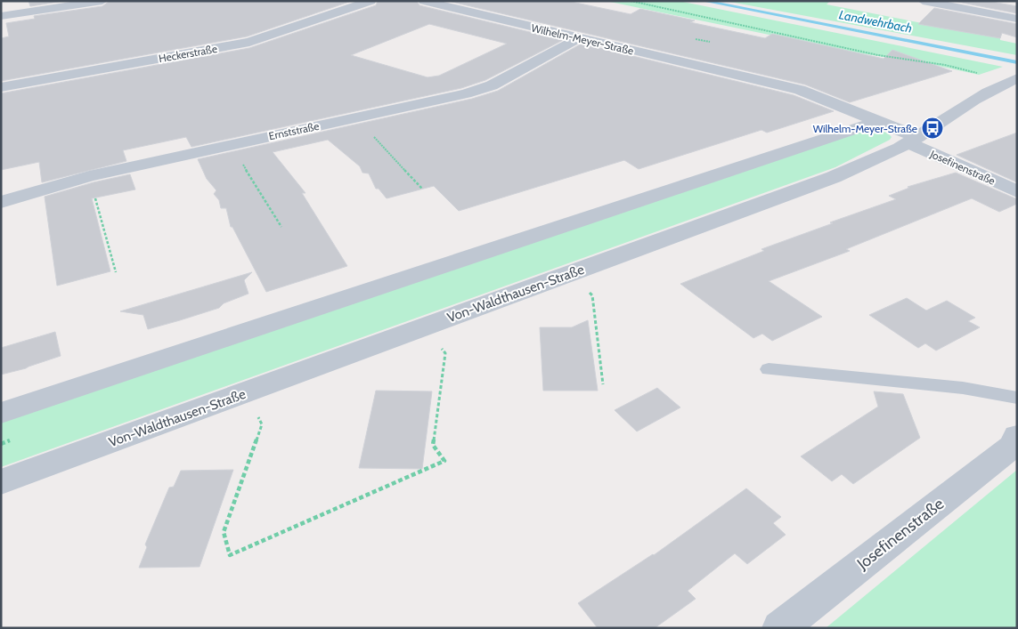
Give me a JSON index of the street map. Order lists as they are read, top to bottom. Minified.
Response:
{"streets":{"street":["Wilhelm-Meyer-Straße","Heckerstraße","Ernststraße","Josefinenstraße","Von-Waldthausen-Straße"]},"crossings":[["Wilhelm-Meyer-Straße","Ernststraße"],["Wilhelm-Meyer-Straße","Josefinenstraße"],["Wilhelm-Meyer-Straße","Von-Waldthausen-Straße"],["Josefinenstraße","Von-Waldthausen-Straße"]],"water":["Landwehrbach"],"places":{"bus stop":["Wilhelm-Meyer-Straße"]}}
